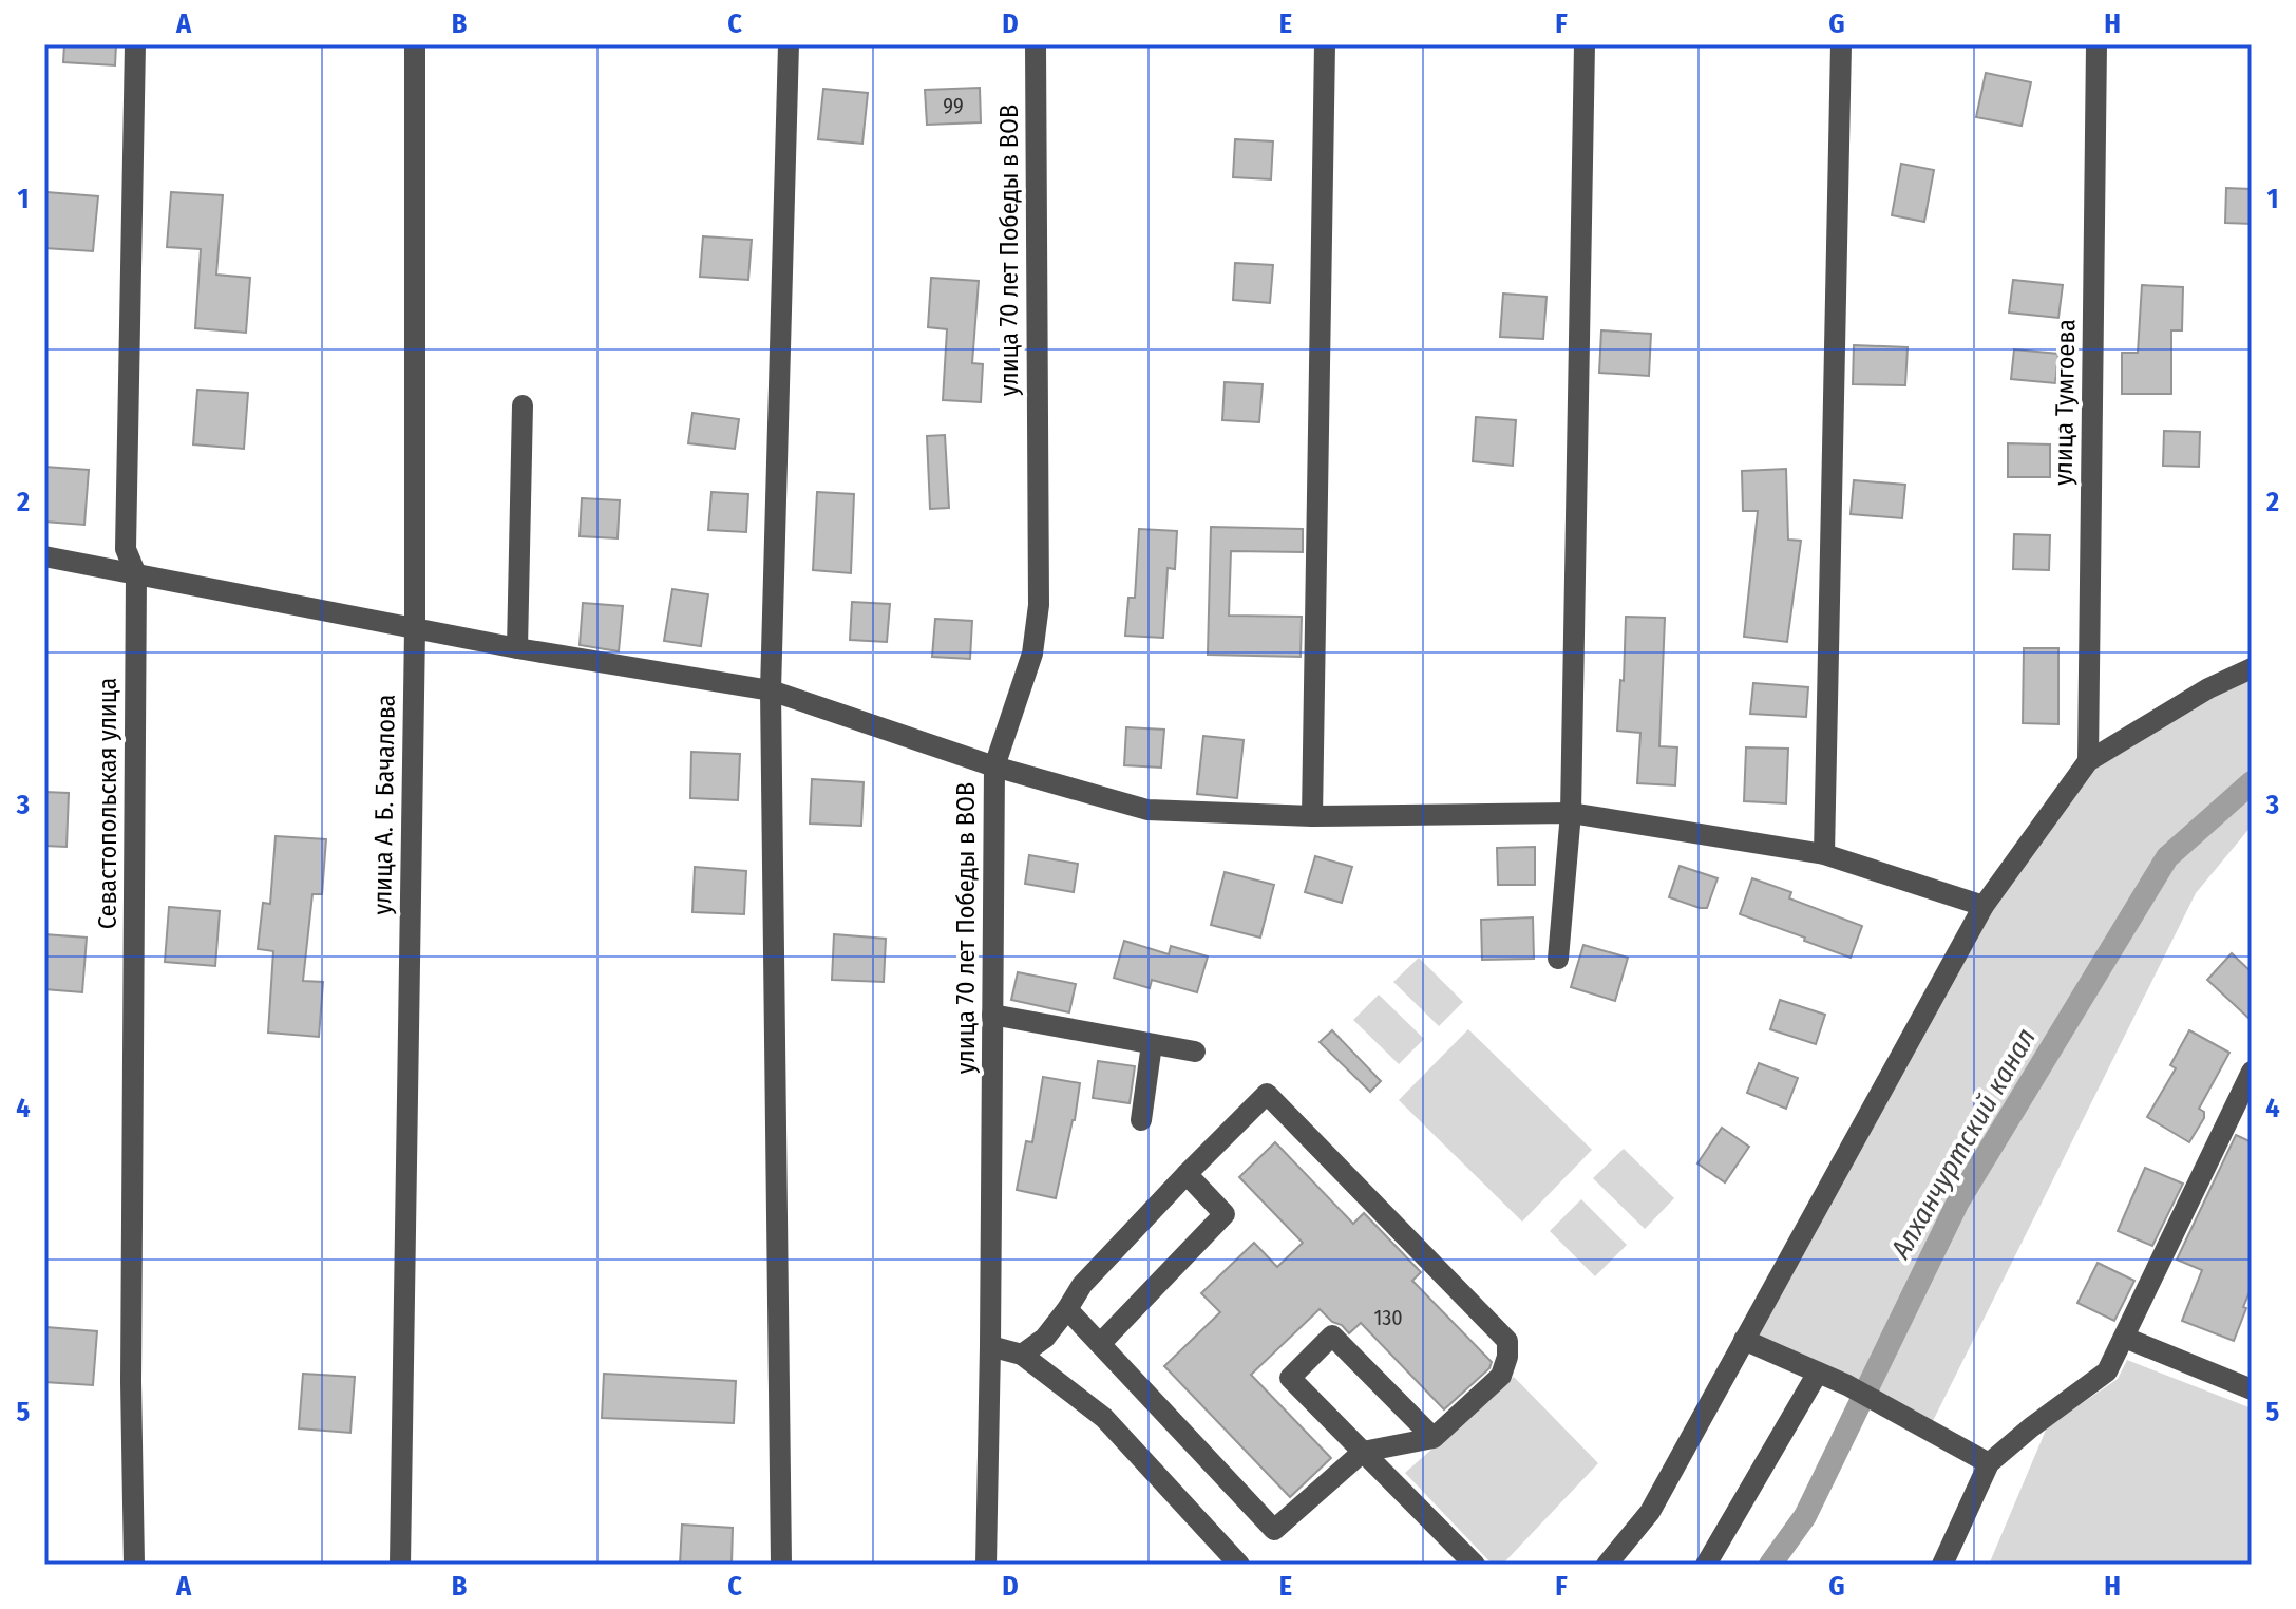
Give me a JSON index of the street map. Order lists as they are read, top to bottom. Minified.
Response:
{"streets":{"street":["улица 70 лет Победы в ВОВ","улица Тумгоева","Севастопольская улица","улица А. Б. Бачалова"]},"water":["Алханчуртский канал"],"house_numbers":["99","130"],"grid":{"columns":["A","B","C","D","E","F","G","H"],"rows":["1","2","3","4","5"]}}
